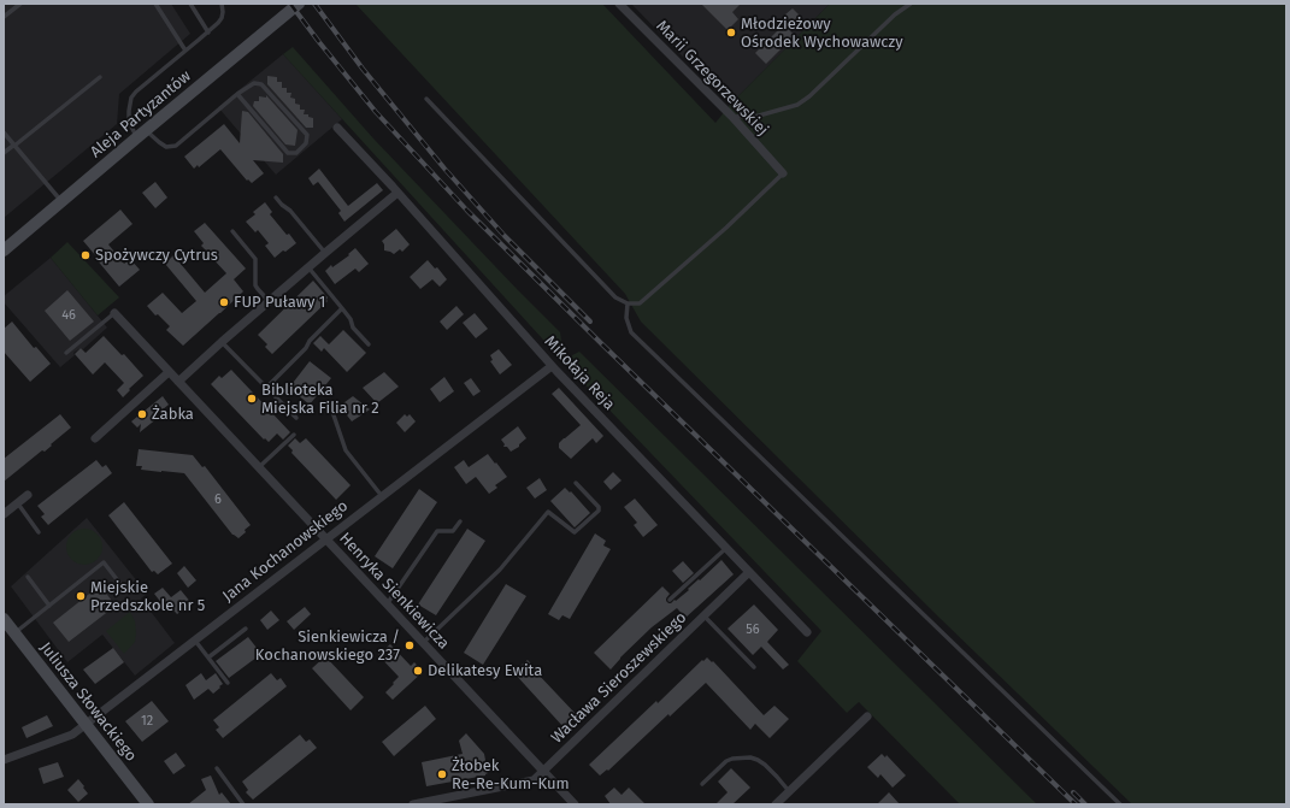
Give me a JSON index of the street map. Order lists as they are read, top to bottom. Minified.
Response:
{"streets":{"main road":["Aleja Partyzantów","Juliusza Słowackiego"],"street":["Marii Grzegorzewskiej","Mikołaja Reja","Jana Kochanowskiego","Henryka Sienkiewicza","Wacława Sieroszewskiego"]},"crossings":[["Mikołaja Reja","Jana Kochanowskiego"],["Mikołaja Reja","Wacława Sieroszewskiego"],["Jana Kochanowskiego","Henryka Sienkiewicza"],["Jana Kochanowskiego","Juliusza Słowackiego"],["Henryka Sienkiewicza","Wacława Sieroszewskiego"]],"places":["Młodzieżowy Ośrodek Wychowawczy","Spożywczy Cytrus","FUP Puławy 1","Biblioteka Miejska Filia nr 2","Żabka","Miejskie Przedszkole nr 5","Sienkiewicza / Kochanowskiego 237","Delikatesy Ewita","Żłobek Re-Re-Kum-Kum"],"house_numbers":["46","6","56","12"]}
